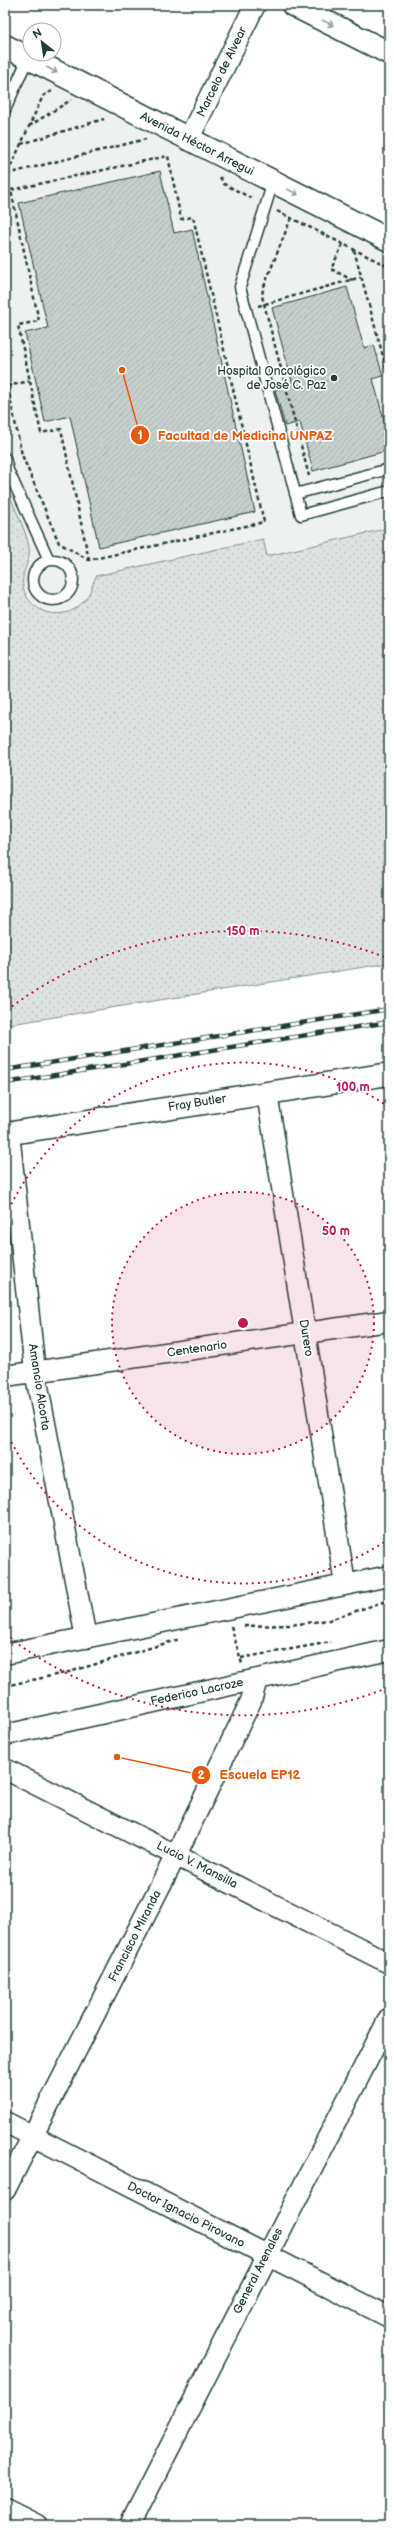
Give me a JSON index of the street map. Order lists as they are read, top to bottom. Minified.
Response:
{"streets":{"street":["Marcelo de Alvear","Avenida Héctor Arregui","Fray Butler","Durero","Centenario","Amancio Alcorta","Federico Lacroze","Lucio V. Mansilla","Francisco Miranda","Doctor Ignacio Pirovano","General Arenales"]},"crossings":[["Marcelo de Alvear","Avenida Héctor Arregui"],["Fray Butler","Durero"],["Fray Butler","Amancio Alcorta"],["Durero","Centenario"],["Centenario","Amancio Alcorta"],["Federico Lacroze","Francisco Miranda"],["Lucio V. Mansilla","Francisco Miranda"],["Francisco Miranda","Doctor Ignacio Pirovano"],["Doctor Ignacio Pirovano","General Arenales"]],"one_way":["Avenida Héctor Arregui"],"places":["Facultad de Medicina UNPAZ","Hospital Oncológico de José C. Paz","Escuela EP12"],"north":"top left","rings":["150 m","100 m","50 m"]}
